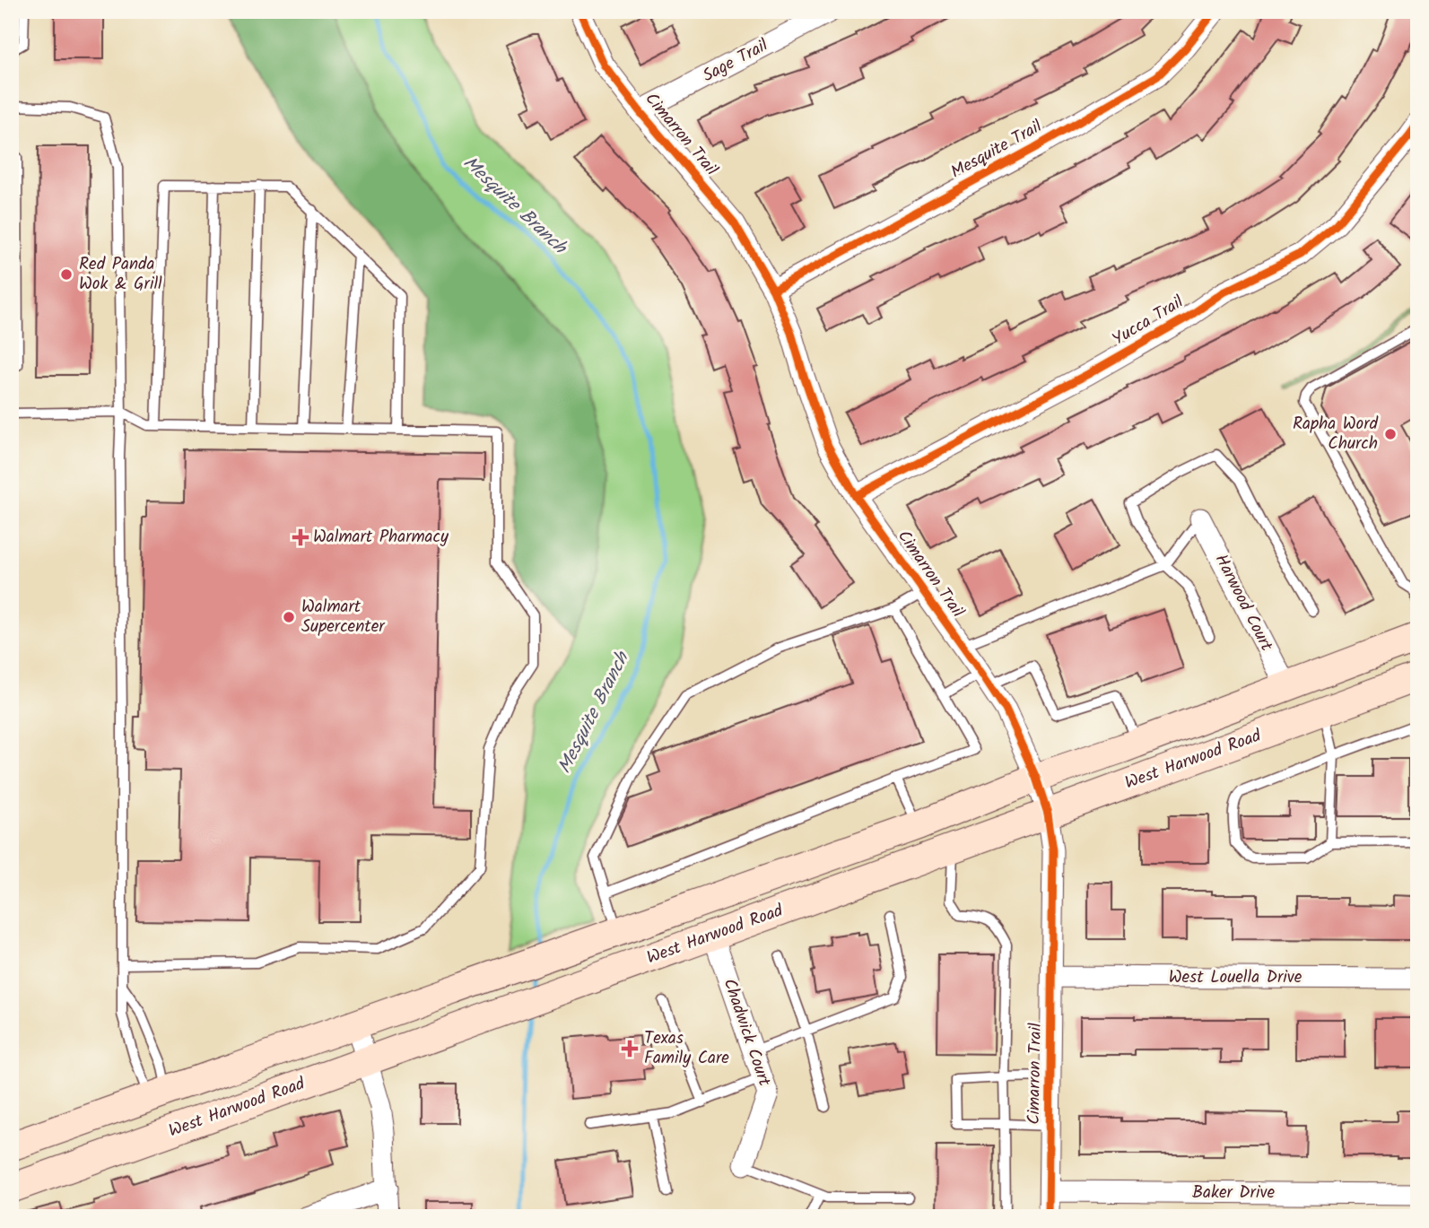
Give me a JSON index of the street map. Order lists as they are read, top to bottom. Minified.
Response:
{"streets":{"main road":["West Harwood Road"],"street":["Sage Trail","Cimarron Trail","Mesquite Trail","Yucca Trail","Harwood Court","West Louella Drive","Chadwick Court","Baker Drive"]},"crossings":[["Sage Trail","Cimarron Trail"],["Cimarron Trail","Mesquite Trail"],["Cimarron Trail","Yucca Trail"],["Cimarron Trail","West Harwood Road"],["Cimarron Trail","West Louella Drive"],["Cimarron Trail","Baker Drive"],["Harwood Court","West Harwood Road"],["West Harwood Road","Chadwick Court"]],"water":["Mesquite Branch"],"places":{"other":["Red Panda Wok & Grill","Rapha Word Church","Walmart Supercenter"],"health":["Walmart Pharmacy","Texas Family Care"]}}
